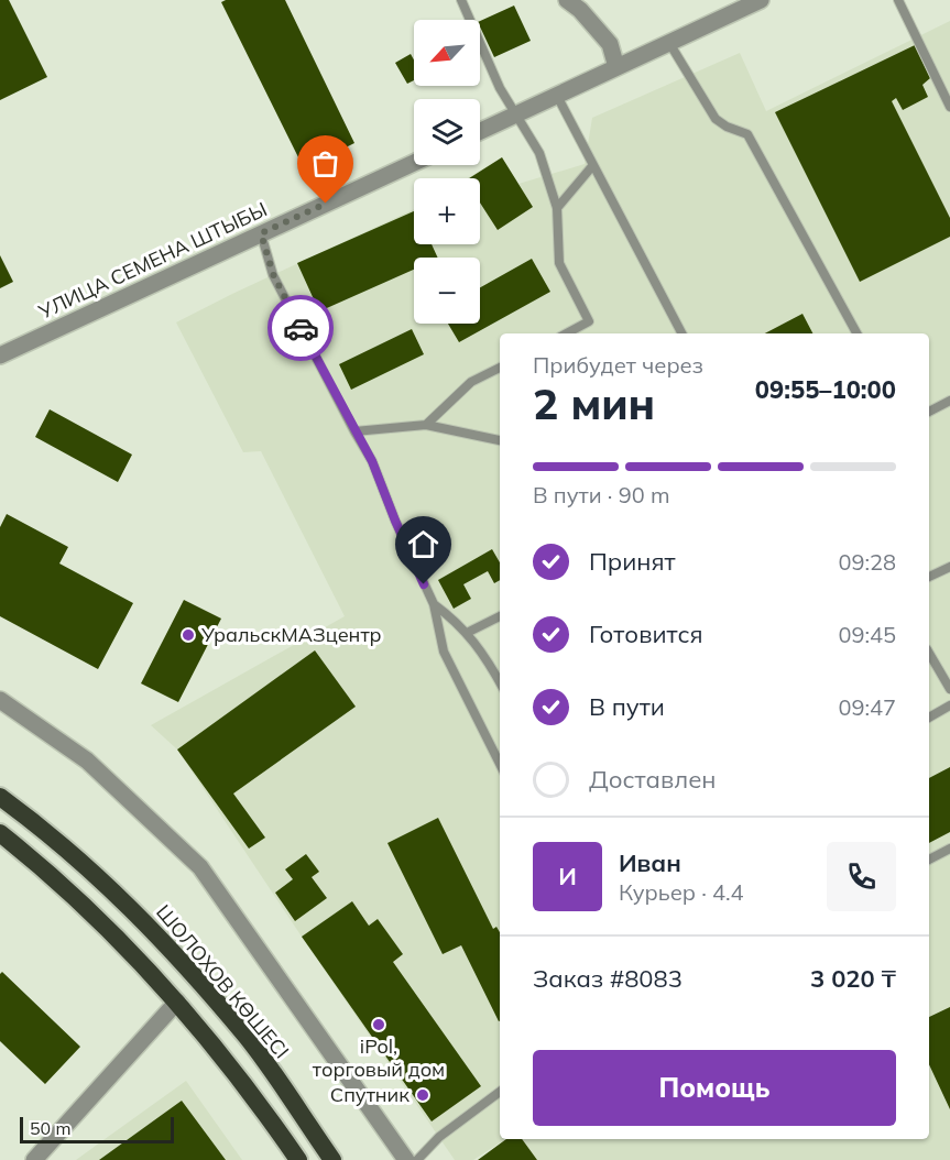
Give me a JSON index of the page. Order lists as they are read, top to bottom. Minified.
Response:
{"streets":{"highway":["ШОЛОХОВ КӨШЕСІ"],"street":["УЛИЦА СЕМЕНА ШТЫБЫ"]},"places":["УральскМАЗцентр","iPol, торговый дом","Спутник"],"scale_bar":"50 m","north":"bottom left","page":{"map_buttons":["+","−"],"heading":["2 мин","Прибудет через","09:55–10:00"],"panel":["Иван","Курьер · 4.4","Заказ #8083","3 020 ₸"],"bar":"В пути · 90 m","list":[["Принят","09:28"],["Готовится","09:45"],["В пути","09:47"],"Доставлен"],"round":"И","buttons":"Помощь","scale":"50 m"}}
